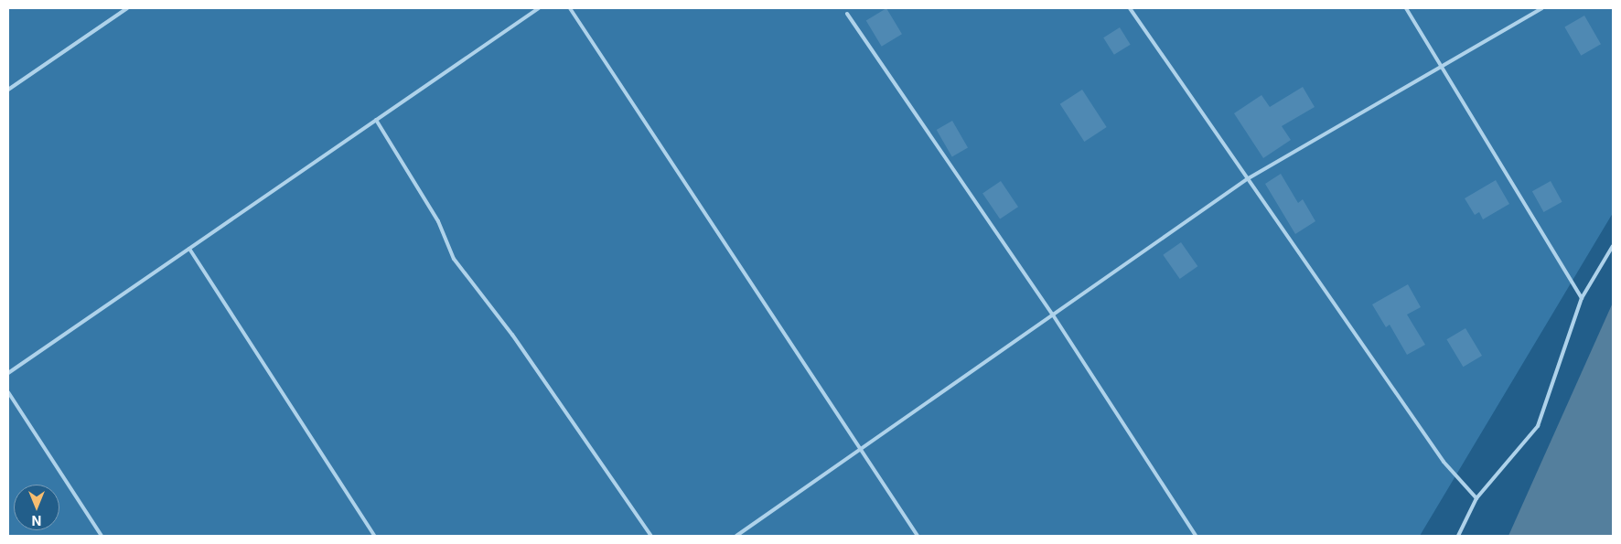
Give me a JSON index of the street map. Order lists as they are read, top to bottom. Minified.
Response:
{"north":"bottom"}
